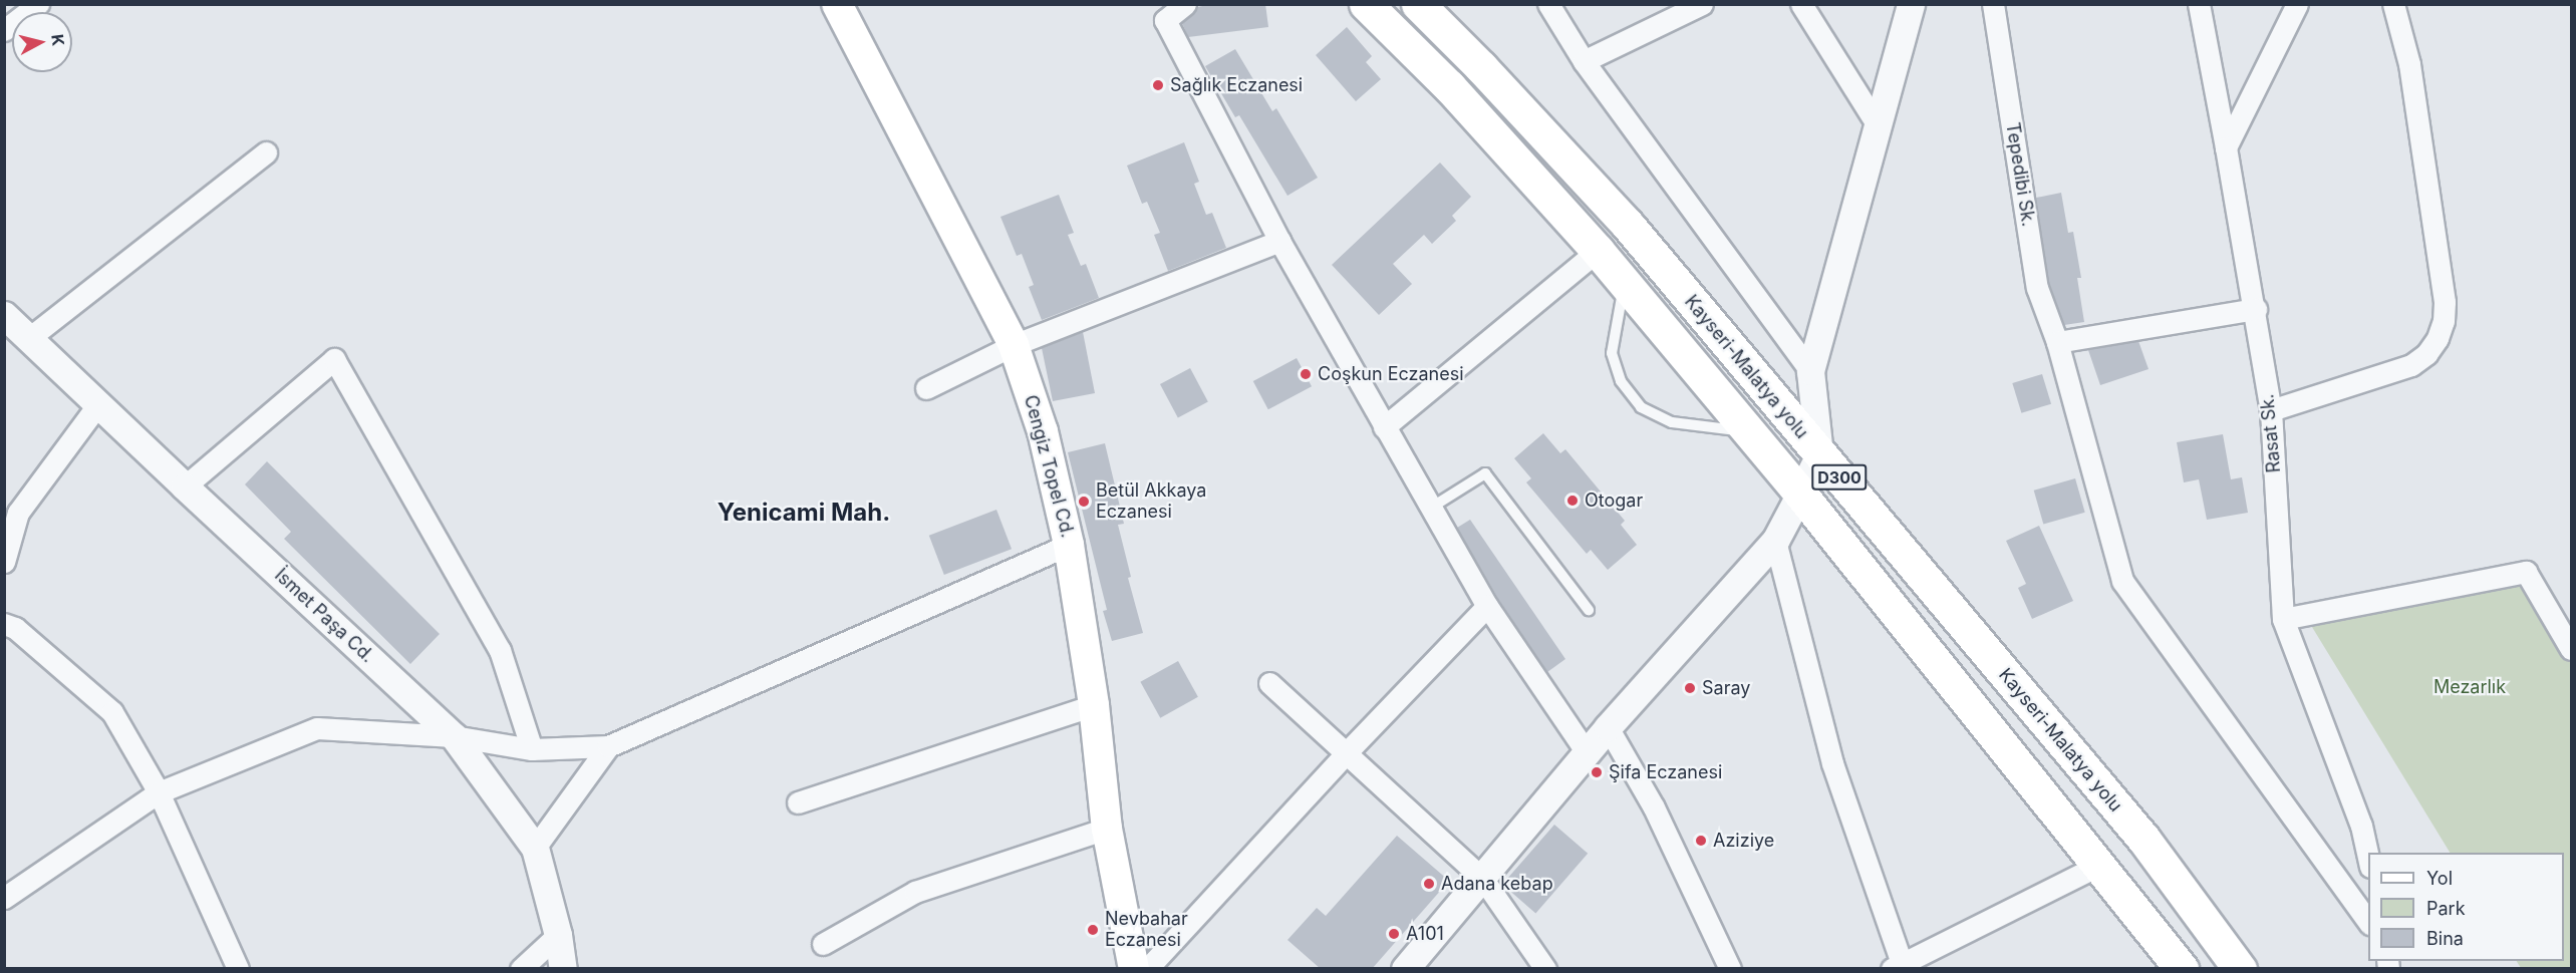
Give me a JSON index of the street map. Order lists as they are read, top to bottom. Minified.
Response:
{"streets":{"highway":["Kayseri-Malatya yolu","D300"],"main road":["Cengiz Topel Cd."],"street":["Tepedibi Sk.","Rasat Sk.","İsmet Paşa Cd."]},"districts":["Yenicami Mah."],"parks":["Mezarlık"],"places":["Sağlık Eczanesi","Coşkun Eczanesi","Otogar","Betül Akkaya Eczanesi","Saray","Şifa Eczanesi","Aziziye","Adana kebap","Nevbahar Eczanesi","A101"],"legend":["Yol","Park","Bina"],"north":"right"}
